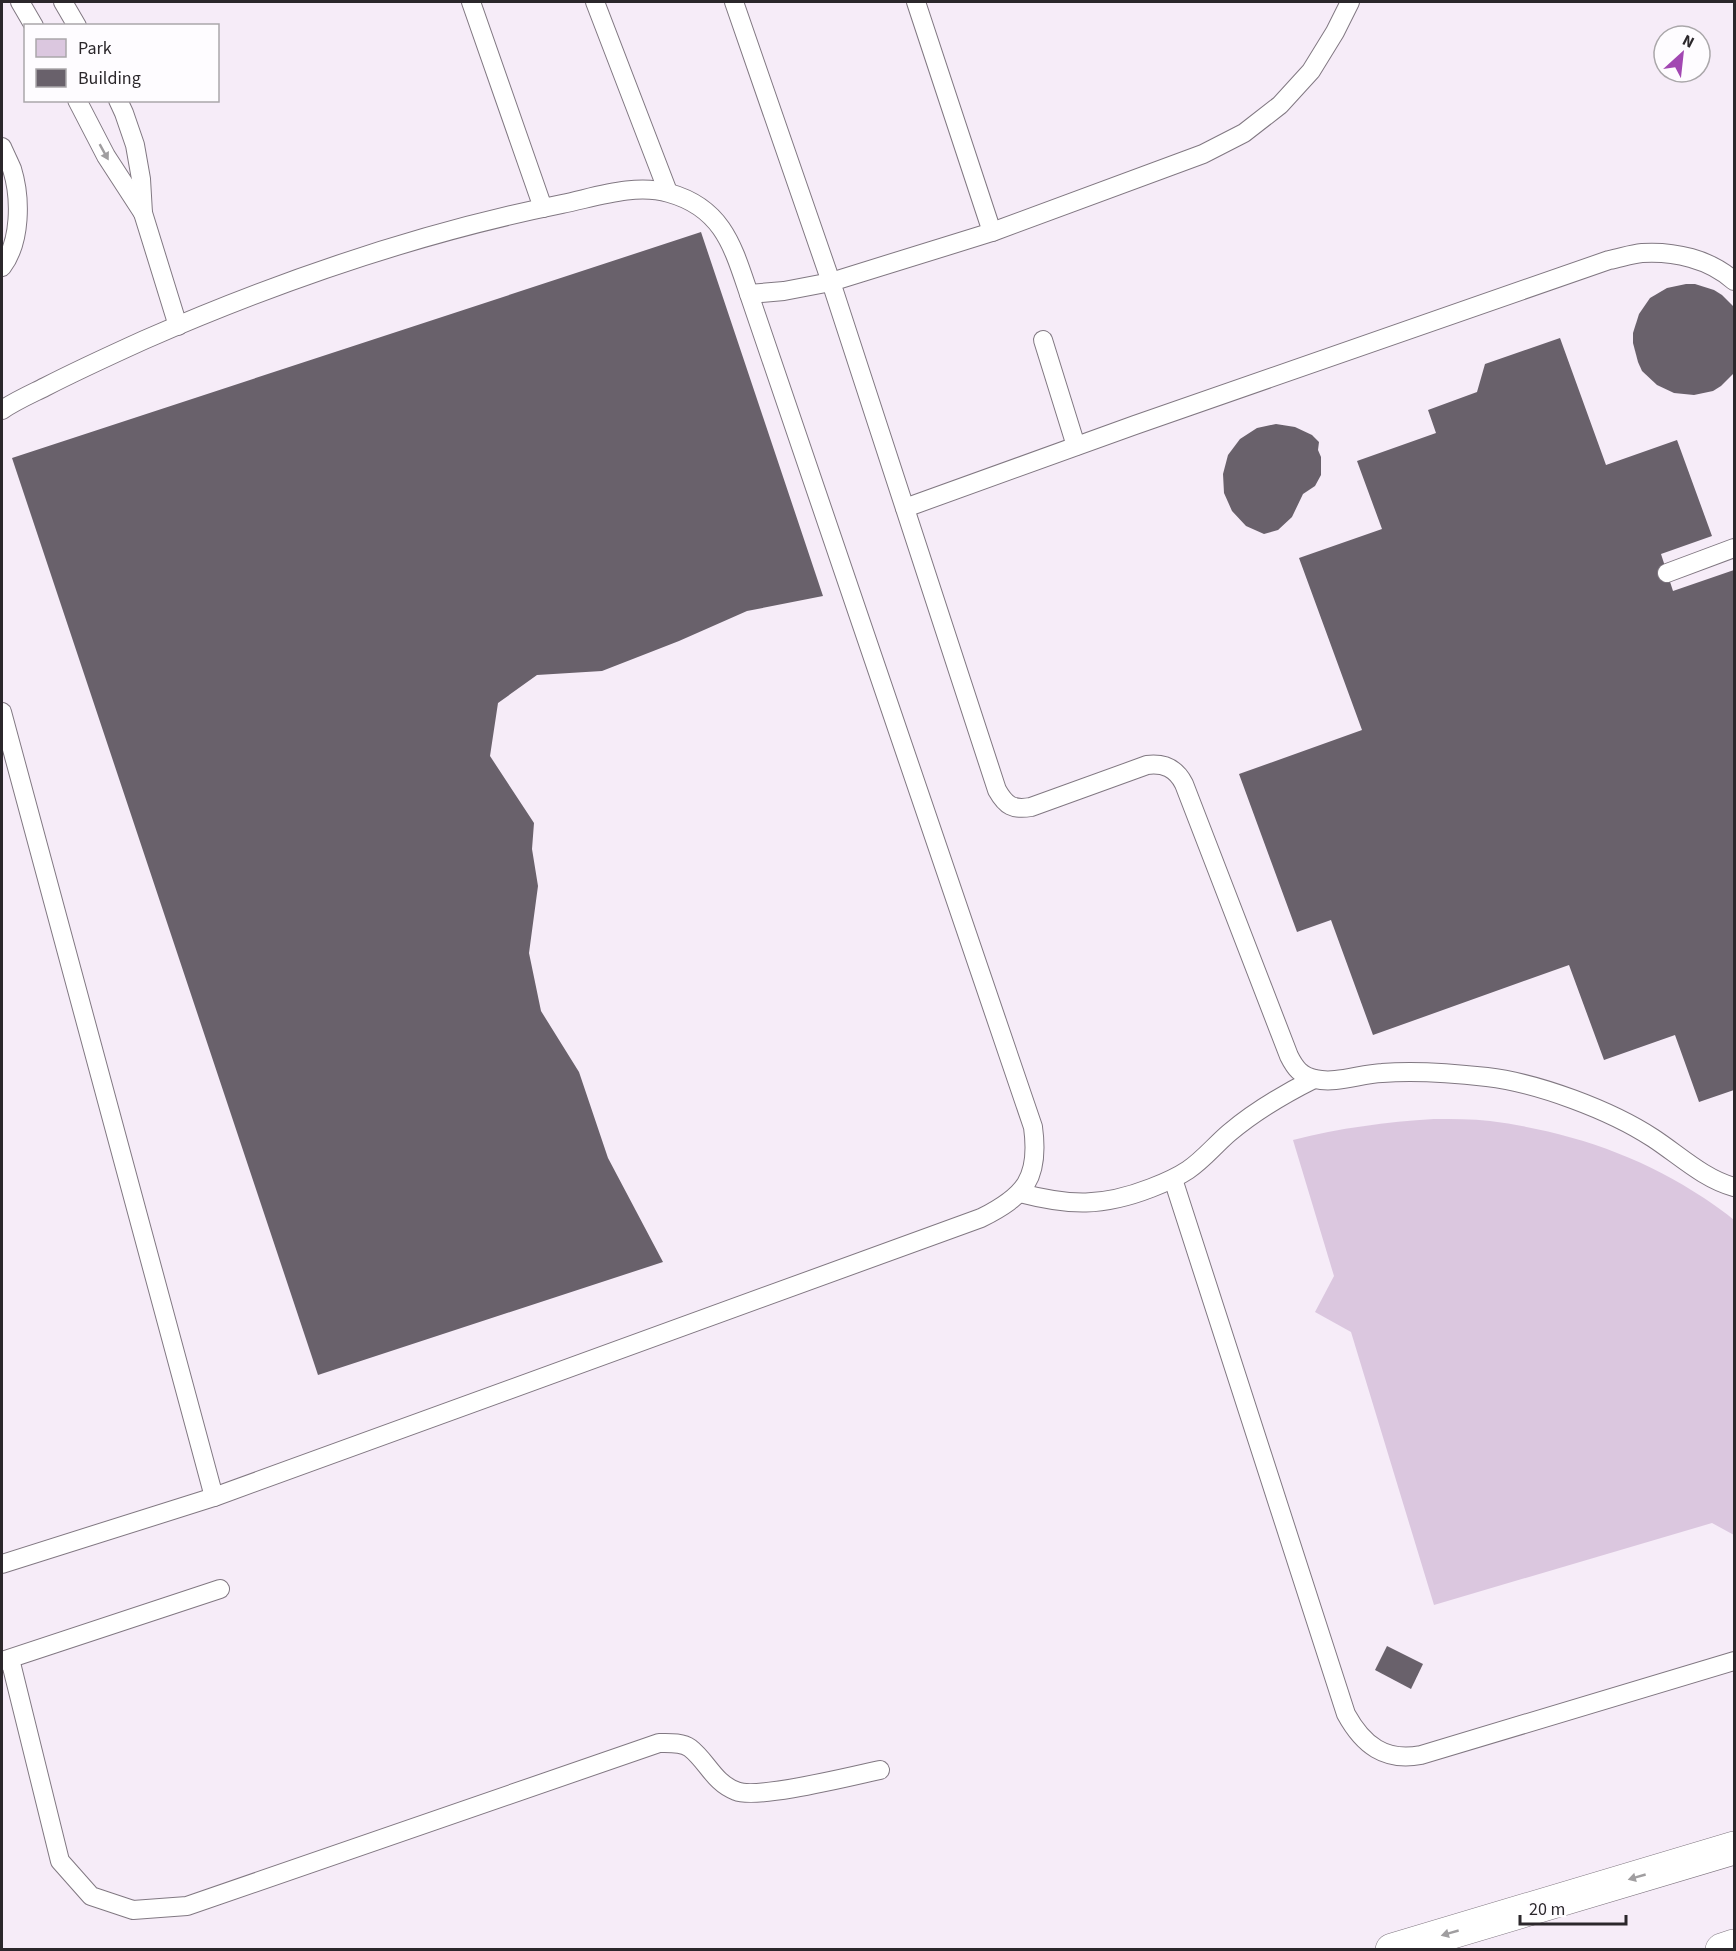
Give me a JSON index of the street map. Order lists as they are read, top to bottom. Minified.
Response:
{"legend":["Park","Building"],"scale_bar":"20 m","north":"top right"}
